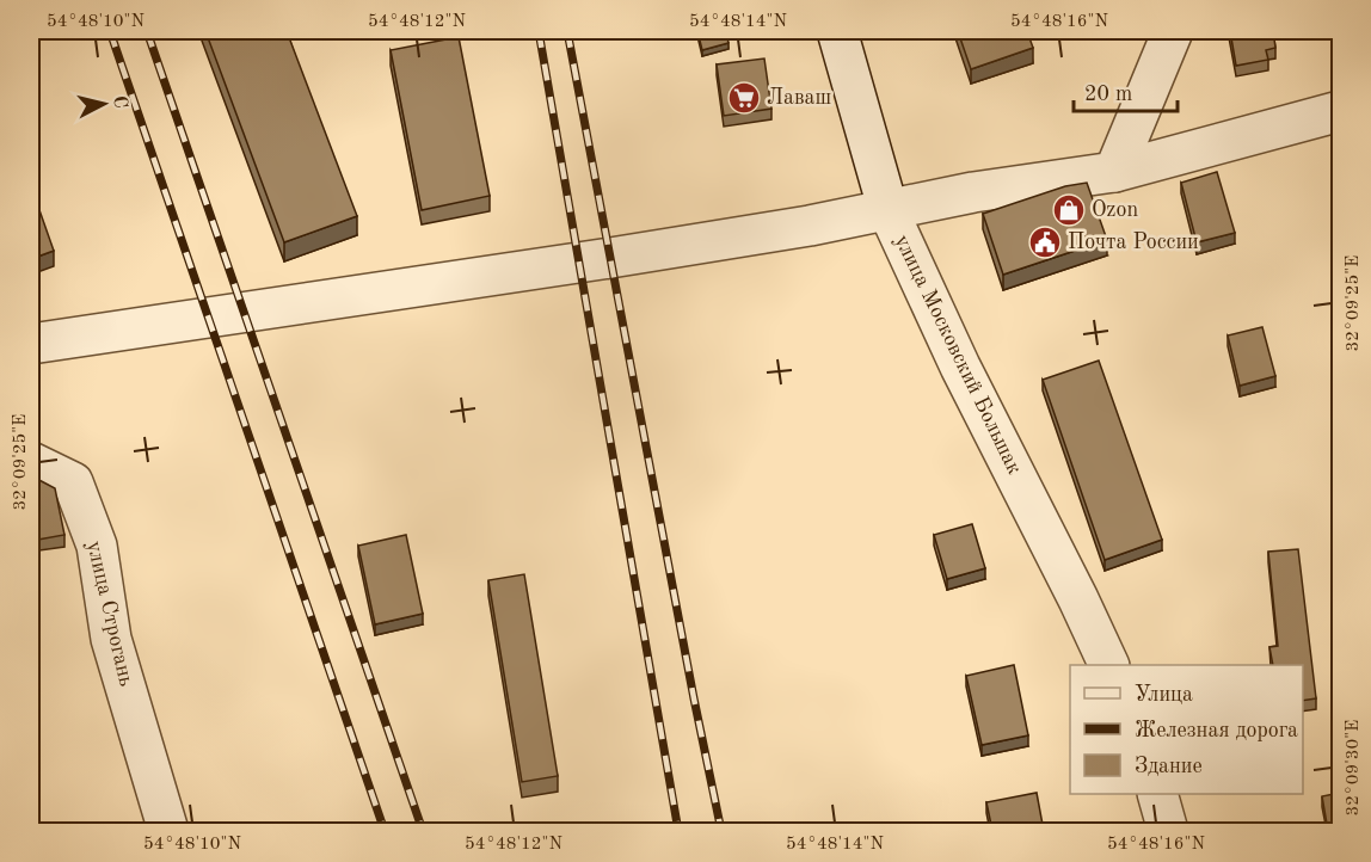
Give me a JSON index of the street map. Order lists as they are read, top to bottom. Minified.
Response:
{"streets":{"street":["улица Московский Большак","улица Строгань"]},"places":{"supermarket":["Лаваш"],"shop":["Ozon"],"public building":["Почта России"]},"legend":["Улица","Железная дорога","Здание"],"scale_bar":"20 m","north":"right","coordinates":["54°48'10\"N","54°48'12\"N","54°48'14\"N","54°48'16\"N","32°09'25\"E","32°09'30\"E"]}
